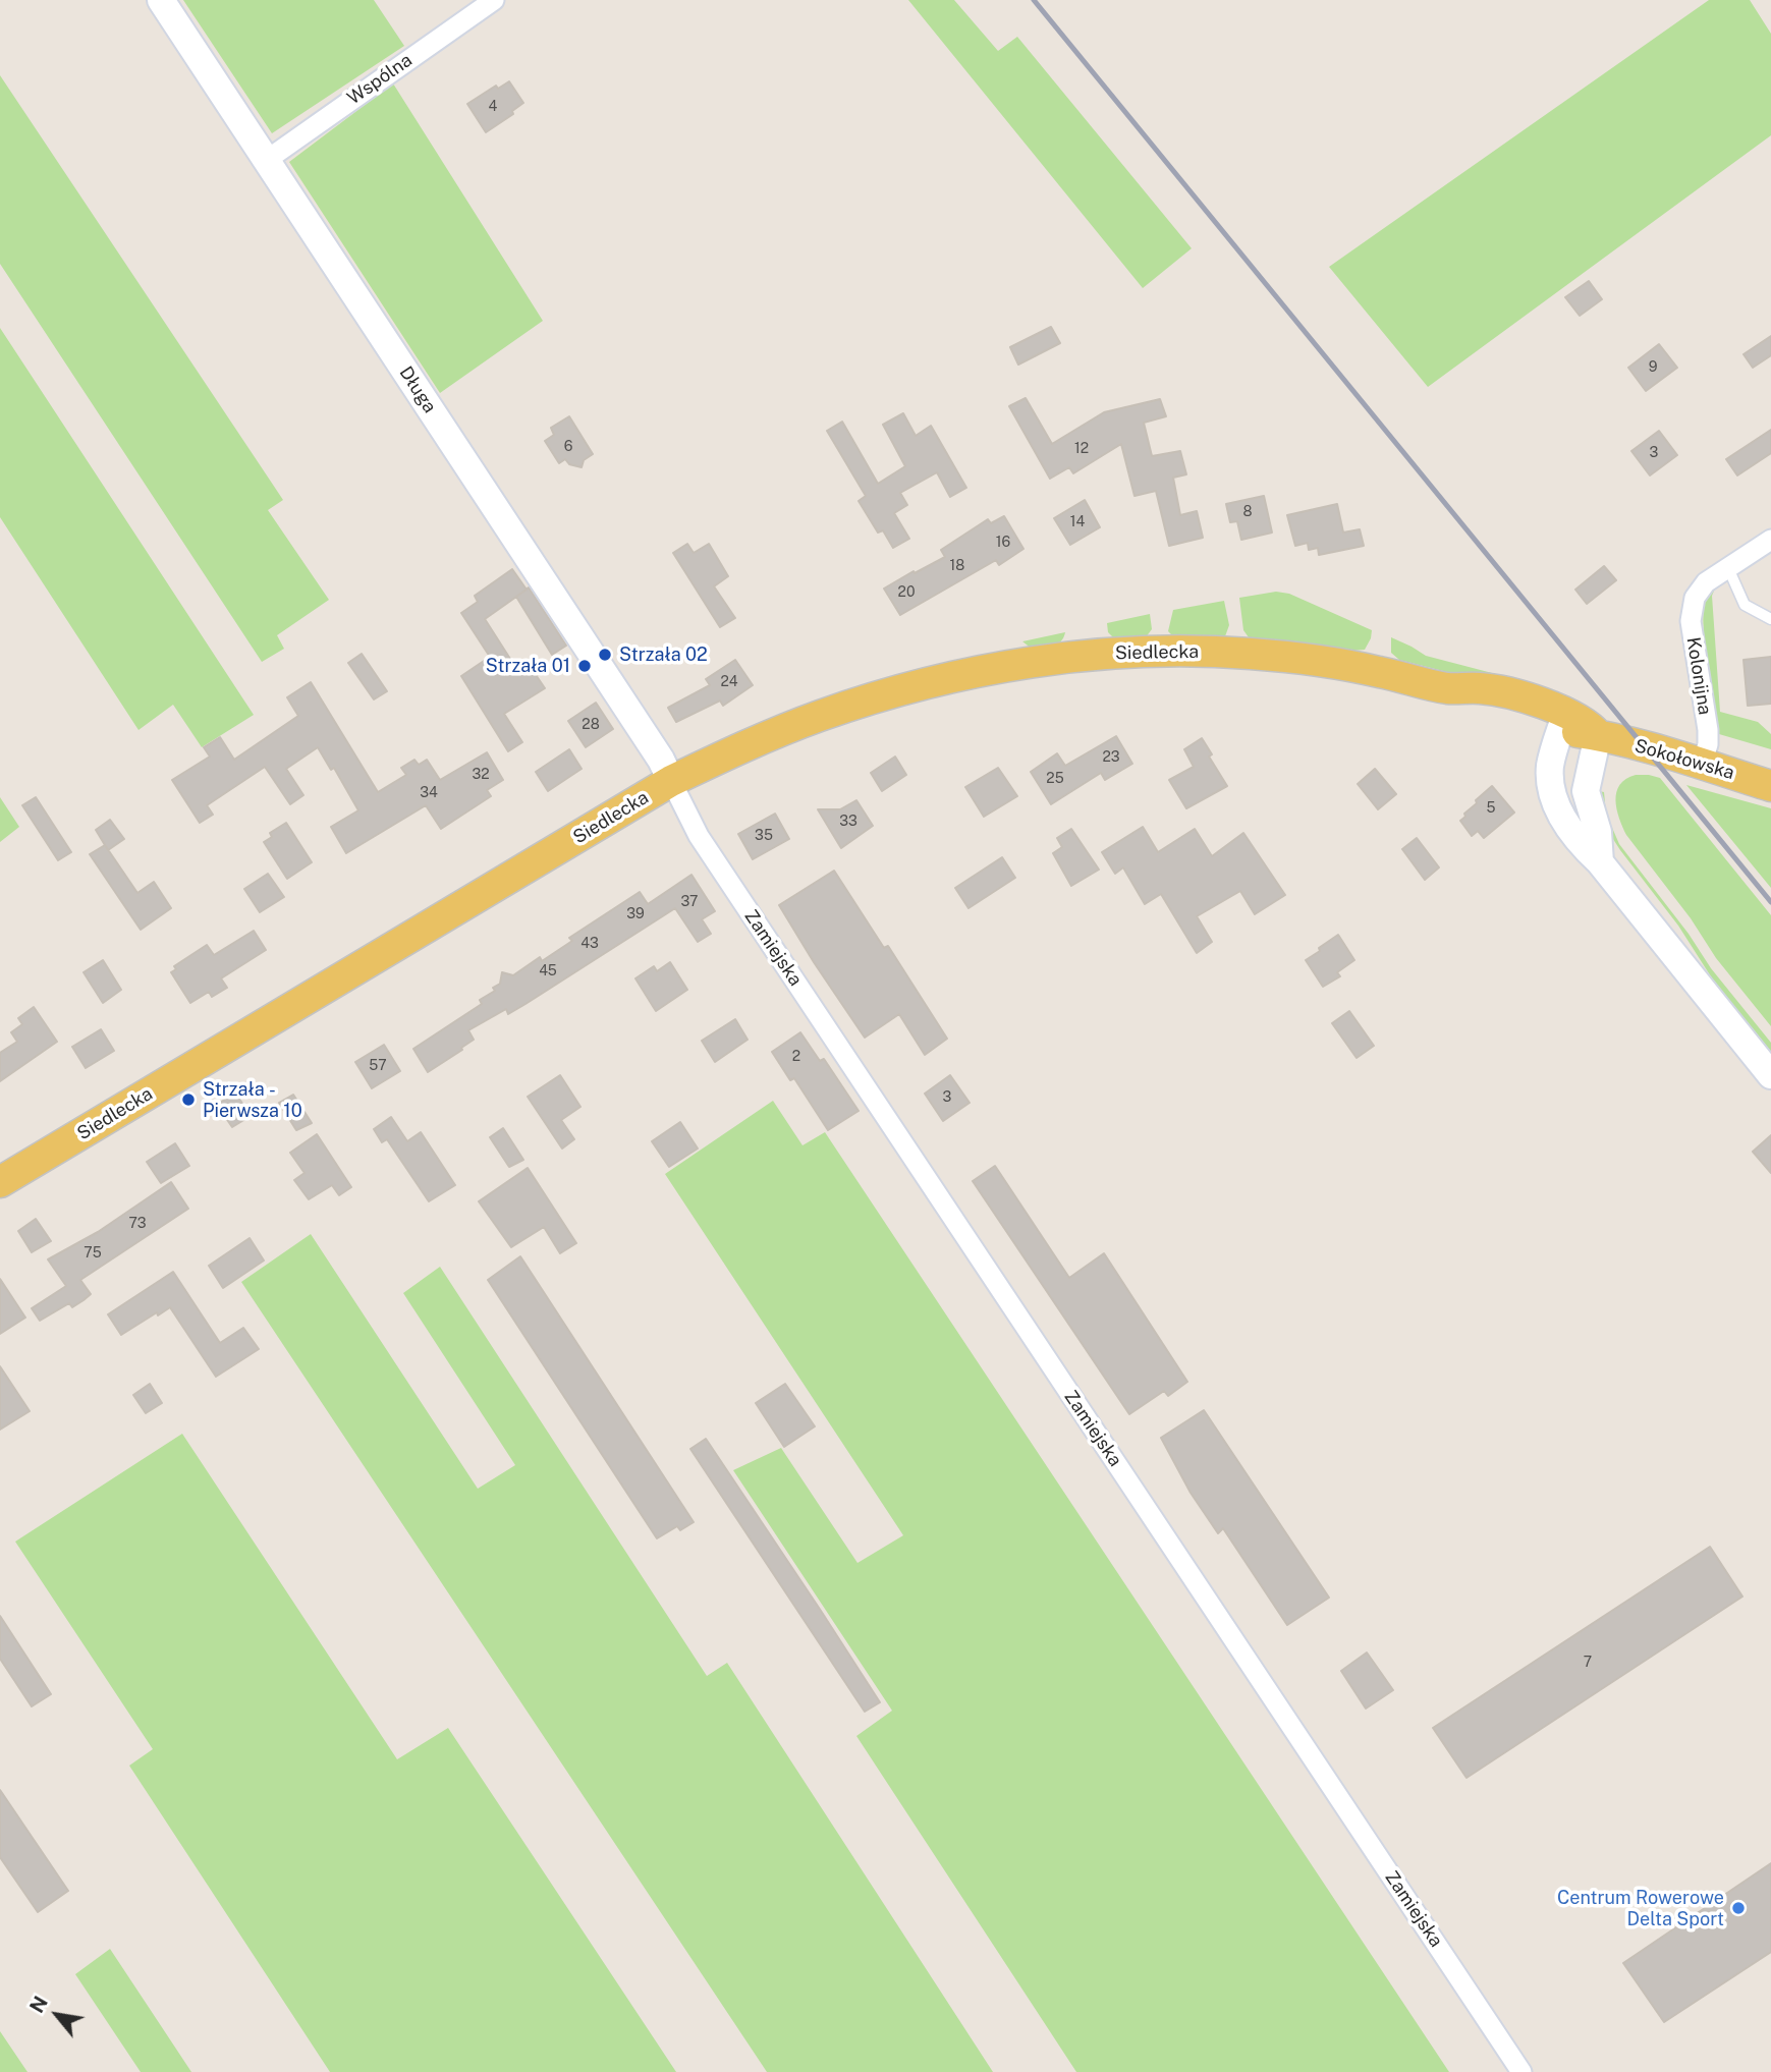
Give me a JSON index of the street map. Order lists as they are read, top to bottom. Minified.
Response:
{"streets":{"main road":["Siedlecka","Sokołowska"],"street":["Wspólna","Długa","Kolonijna","Zamiejska"]},"crossings":[["Wspólna","Długa"],["Długa","Siedlecka"],["Długa","Zamiejska"],["Siedlecka","Sokołowska"],["Siedlecka","Zamiejska"],["Kolonijna","Sokołowska"]],"places":["Strzała 02","Strzała 01","Strzała - Pierwsza 10","Centrum Rowerowe Delta Sport"],"house_numbers":["4","9","6","12","3","8","14","16","18","20","24","28","23","32","25","34","5","33","35","37","39","43","45","2","57","3","73","75","7"],"north":"top left"}
